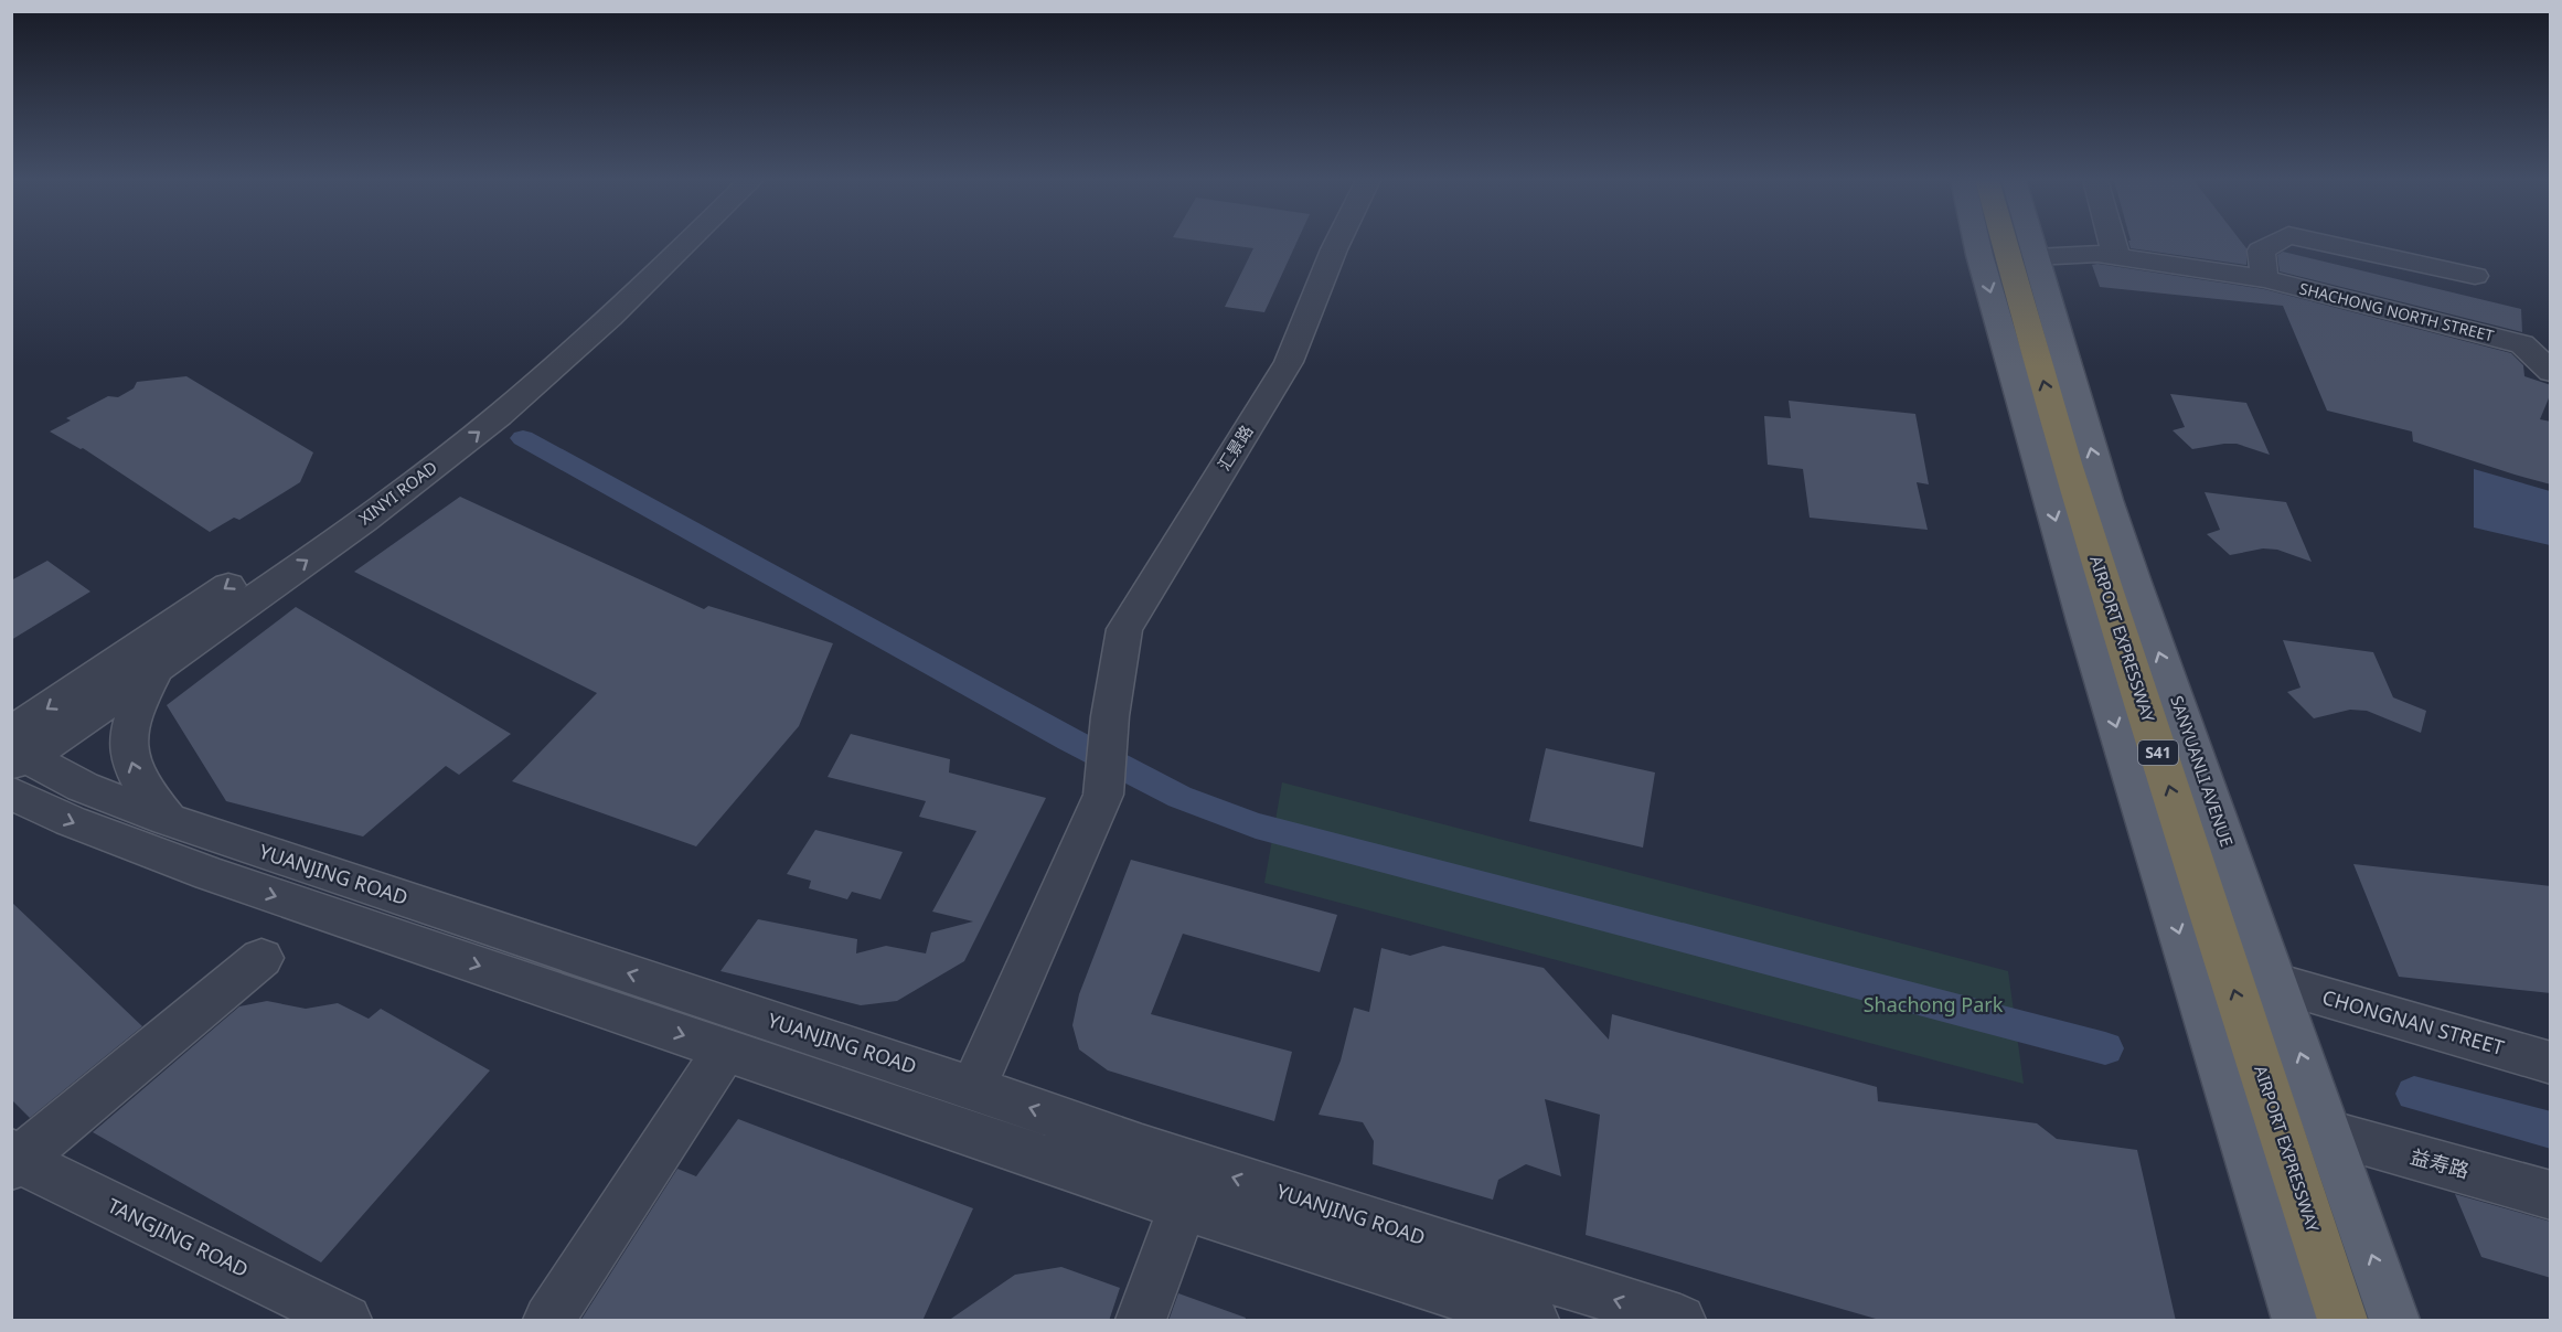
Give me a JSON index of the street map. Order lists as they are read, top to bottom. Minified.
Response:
{"streets":{"highway":["AIRPORT EXPRESSWAY","S41"],"main road":["SANYUANLI AVENUE"],"street":["SHACHONG NORTH STREET","汇景路","XINYI ROAD","YUANJING ROAD","CHONGNAN STREET","益寿路","TANGJING ROAD"]},"crossings":[["SHACHONG NORTH STREET","SANYUANLI AVENUE"],["汇景路","YUANJING ROAD"],["XINYI ROAD","YUANJING ROAD"],["SANYUANLI AVENUE","CHONGNAN STREET"],["SANYUANLI AVENUE","益寿路"]],"one_way":["AIRPORT EXPRESSWAY"],"parks":["Shachong Park"]}
